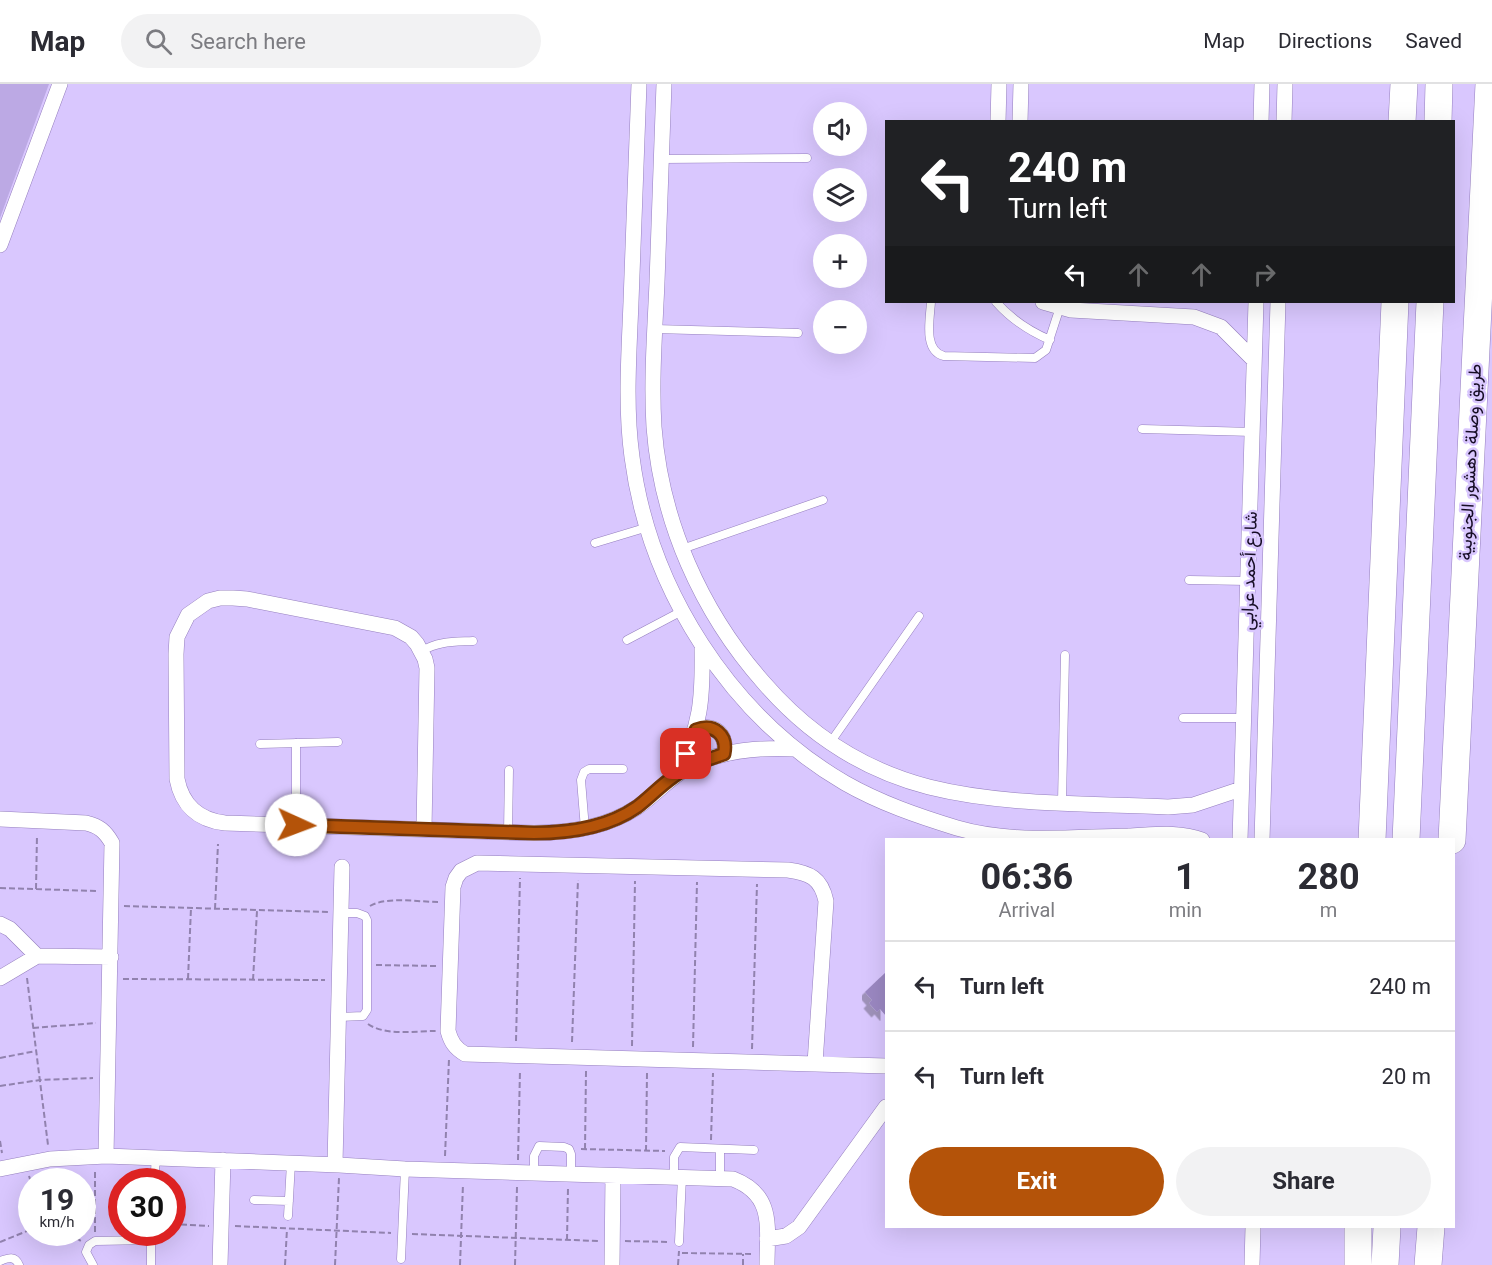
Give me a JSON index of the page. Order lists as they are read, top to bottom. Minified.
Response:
{"streets":{"highway":["طريق وصلة دهشور الجنوبية"],"street":["شارع أحمد عرابي"]},"page":{"header":"Map","search":"Search here","nav":["Map","Directions","Saved"],"map_buttons":["+","−"],"turn":["240 m","Turn left"],"eta":["06:36","Arrival","1","min","280","m"],"list":[{"name":"Turn left","value":"240 m"},{"name":"Turn left","value":"20 m"}],"buttons":["Exit","Share"],"speed":"19 km/h","limit":"30"}}
